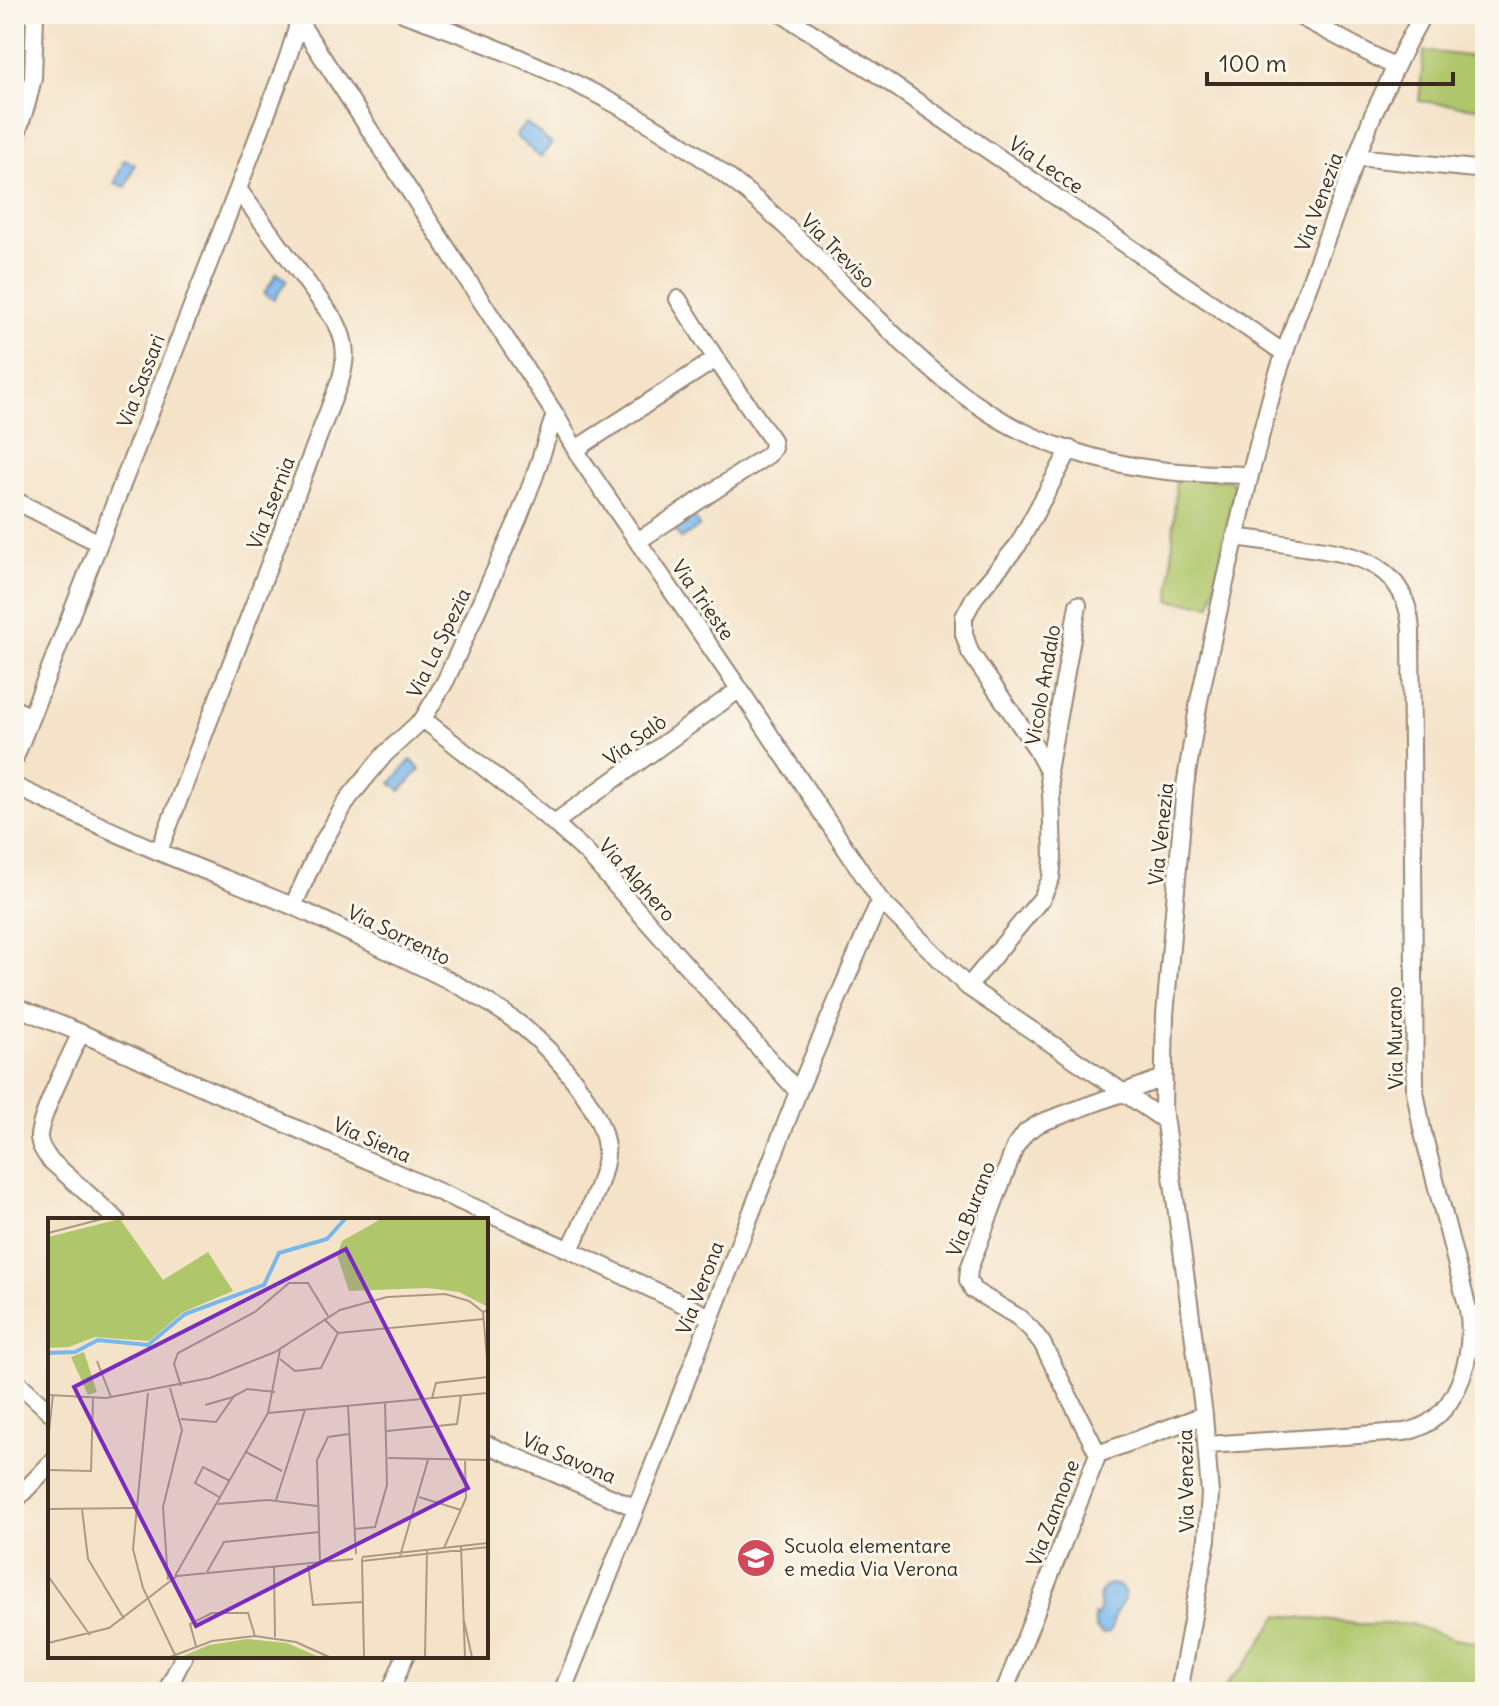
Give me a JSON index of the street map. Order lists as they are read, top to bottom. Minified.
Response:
{"streets":{"street":["Via Lecce","Via Venezia","Via Treviso","Via Sassari","Via Isernia","Via Trieste","Via La Spezia","Vicolo Andalo","Via Salò","Via Alghero","Via Sorrento","Via Murano","Via Siena","Via Burano","Via Verona","Via Savona","Via Zannone"]},"crossings":[["Via Lecce","Via Venezia"],["Via Venezia","Via Treviso"],["Via Venezia","Via Trieste"],["Via Venezia","Via Murano"],["Via Venezia","Via Burano"],["Via Venezia","Via Zannone"],["Via Sassari","Via Isernia"],["Via Sassari","Via Trieste"],["Via Isernia","Via Sorrento"],["Via Trieste","Via La Spezia"],["Via Trieste","Via Salò"],["Via Trieste","Via Burano"],["Via Trieste","Via Verona"],["Via La Spezia","Via Alghero"],["Via La Spezia","Via Sorrento"],["Via Salò","Via Alghero"],["Via Alghero","Via Verona"],["Via Sorrento","Via Siena"],["Via Siena","Via Verona"],["Via Burano","Via Zannone"],["Via Verona","Via Savona"]],"places":{"school or university":["Scuola elementare e media Via Verona"]},"scale_bar":"100 m"}
